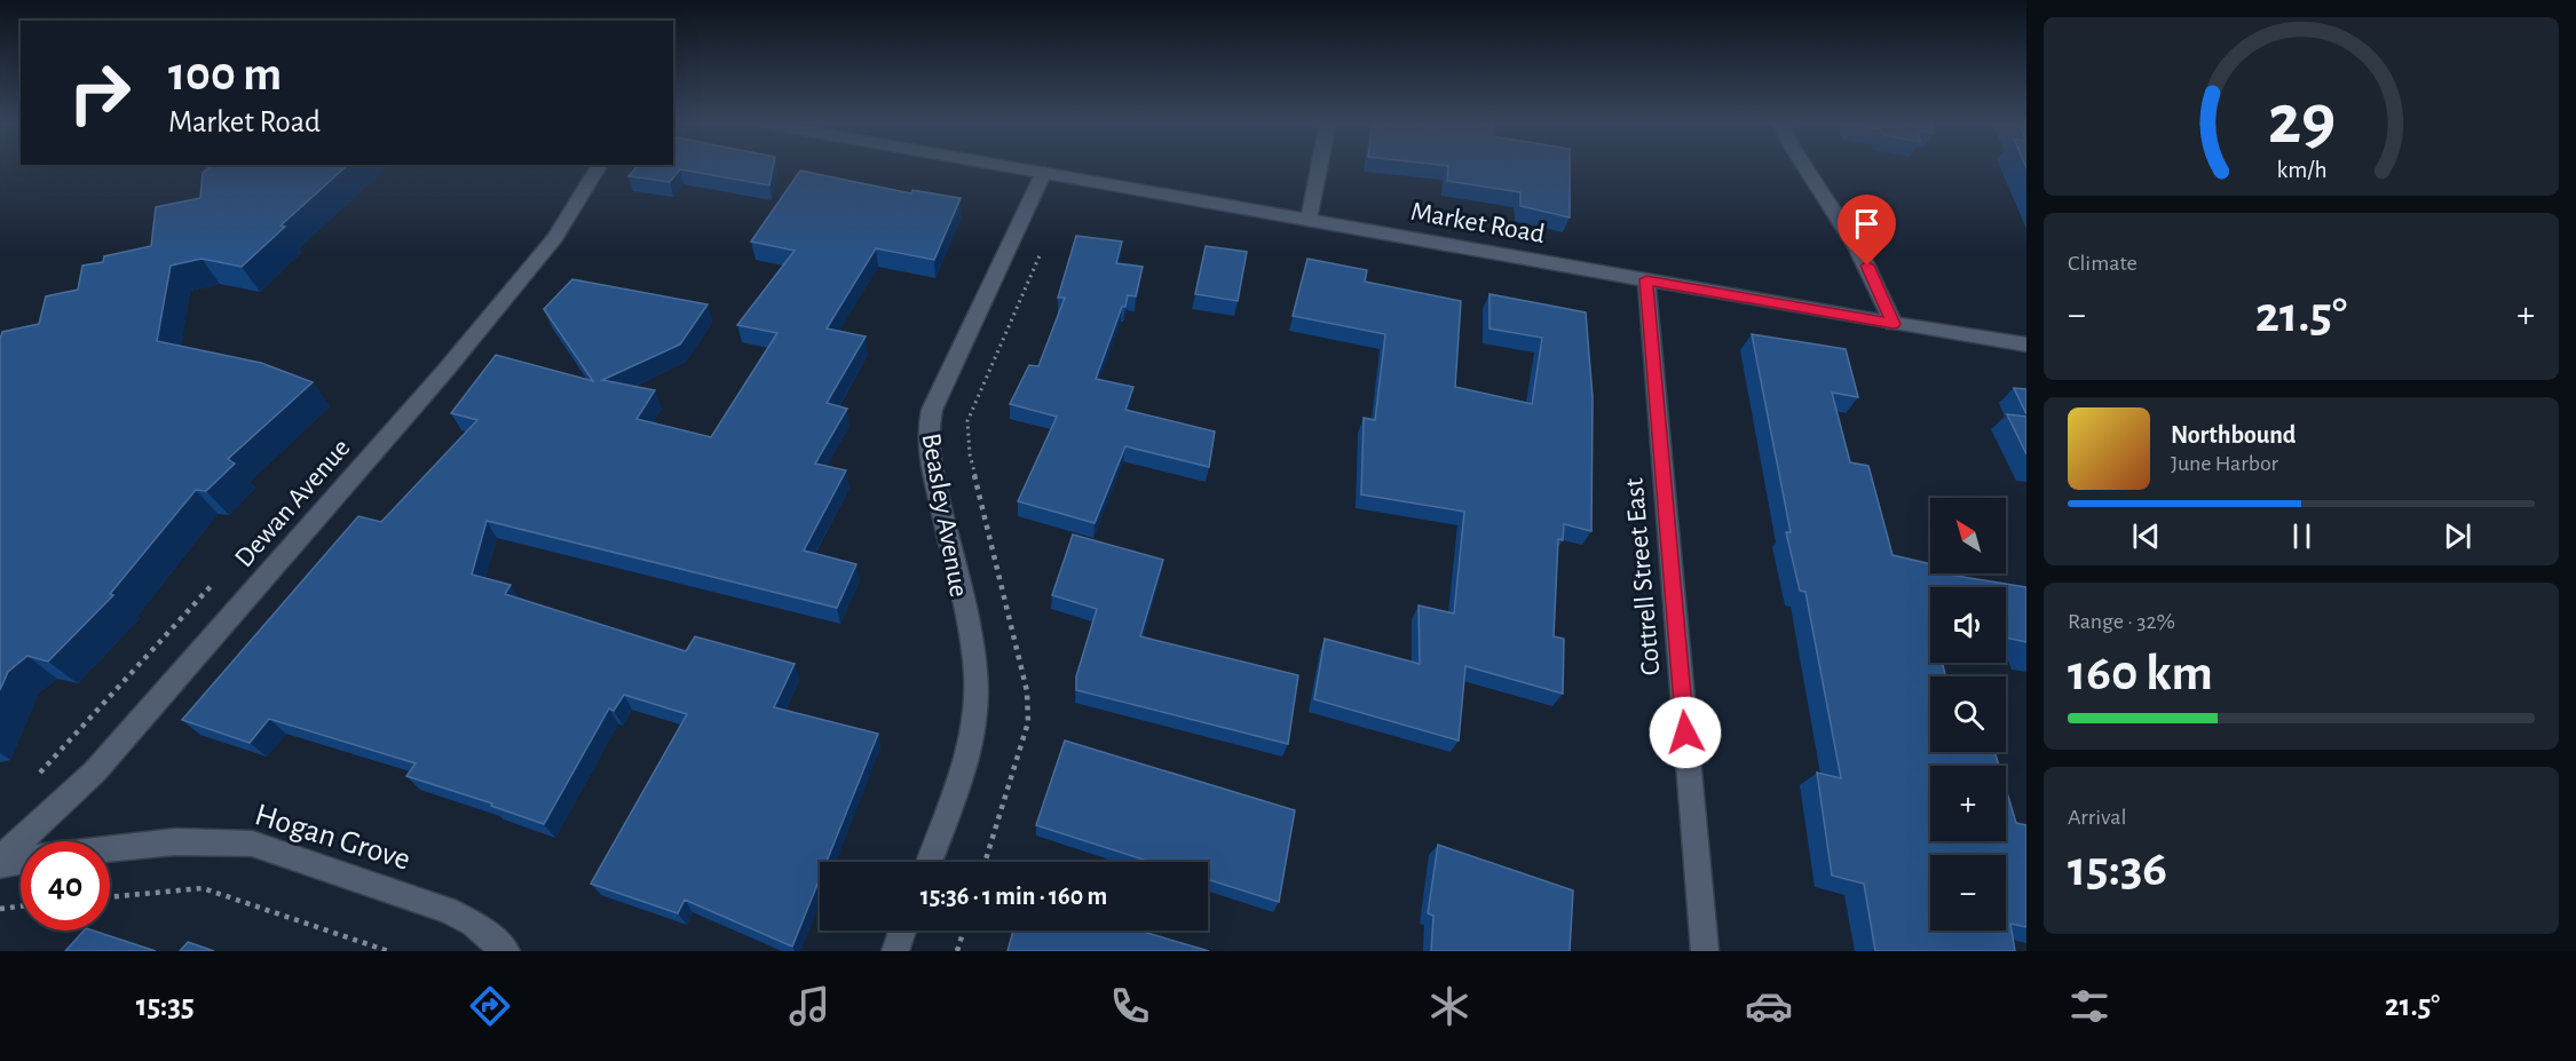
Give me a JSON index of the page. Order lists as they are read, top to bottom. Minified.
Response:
{"streets":{"street":["Market Road","Dewan Avenue","Beasley Avenue","Cottrell Street East","Hogan Grove"]},"crossings":[["Market Road","Beasley Avenue"],["Market Road","Cottrell Street East"]],"north":"top left","page":{"turn":["100 m","Market Road"],"tile":["Climate",["Range · 32%","160 km"],["Arrival","15:36"]],"heat":["−","21.5°","+"],"song":["Northbound","June Harbor"],"map_buttons":["+","−"],"limit":"40","trip":"15:36 · 1 min · 160 m","tabs":["15:35","21.5°"],"gauge":["29","km/h"]}}
